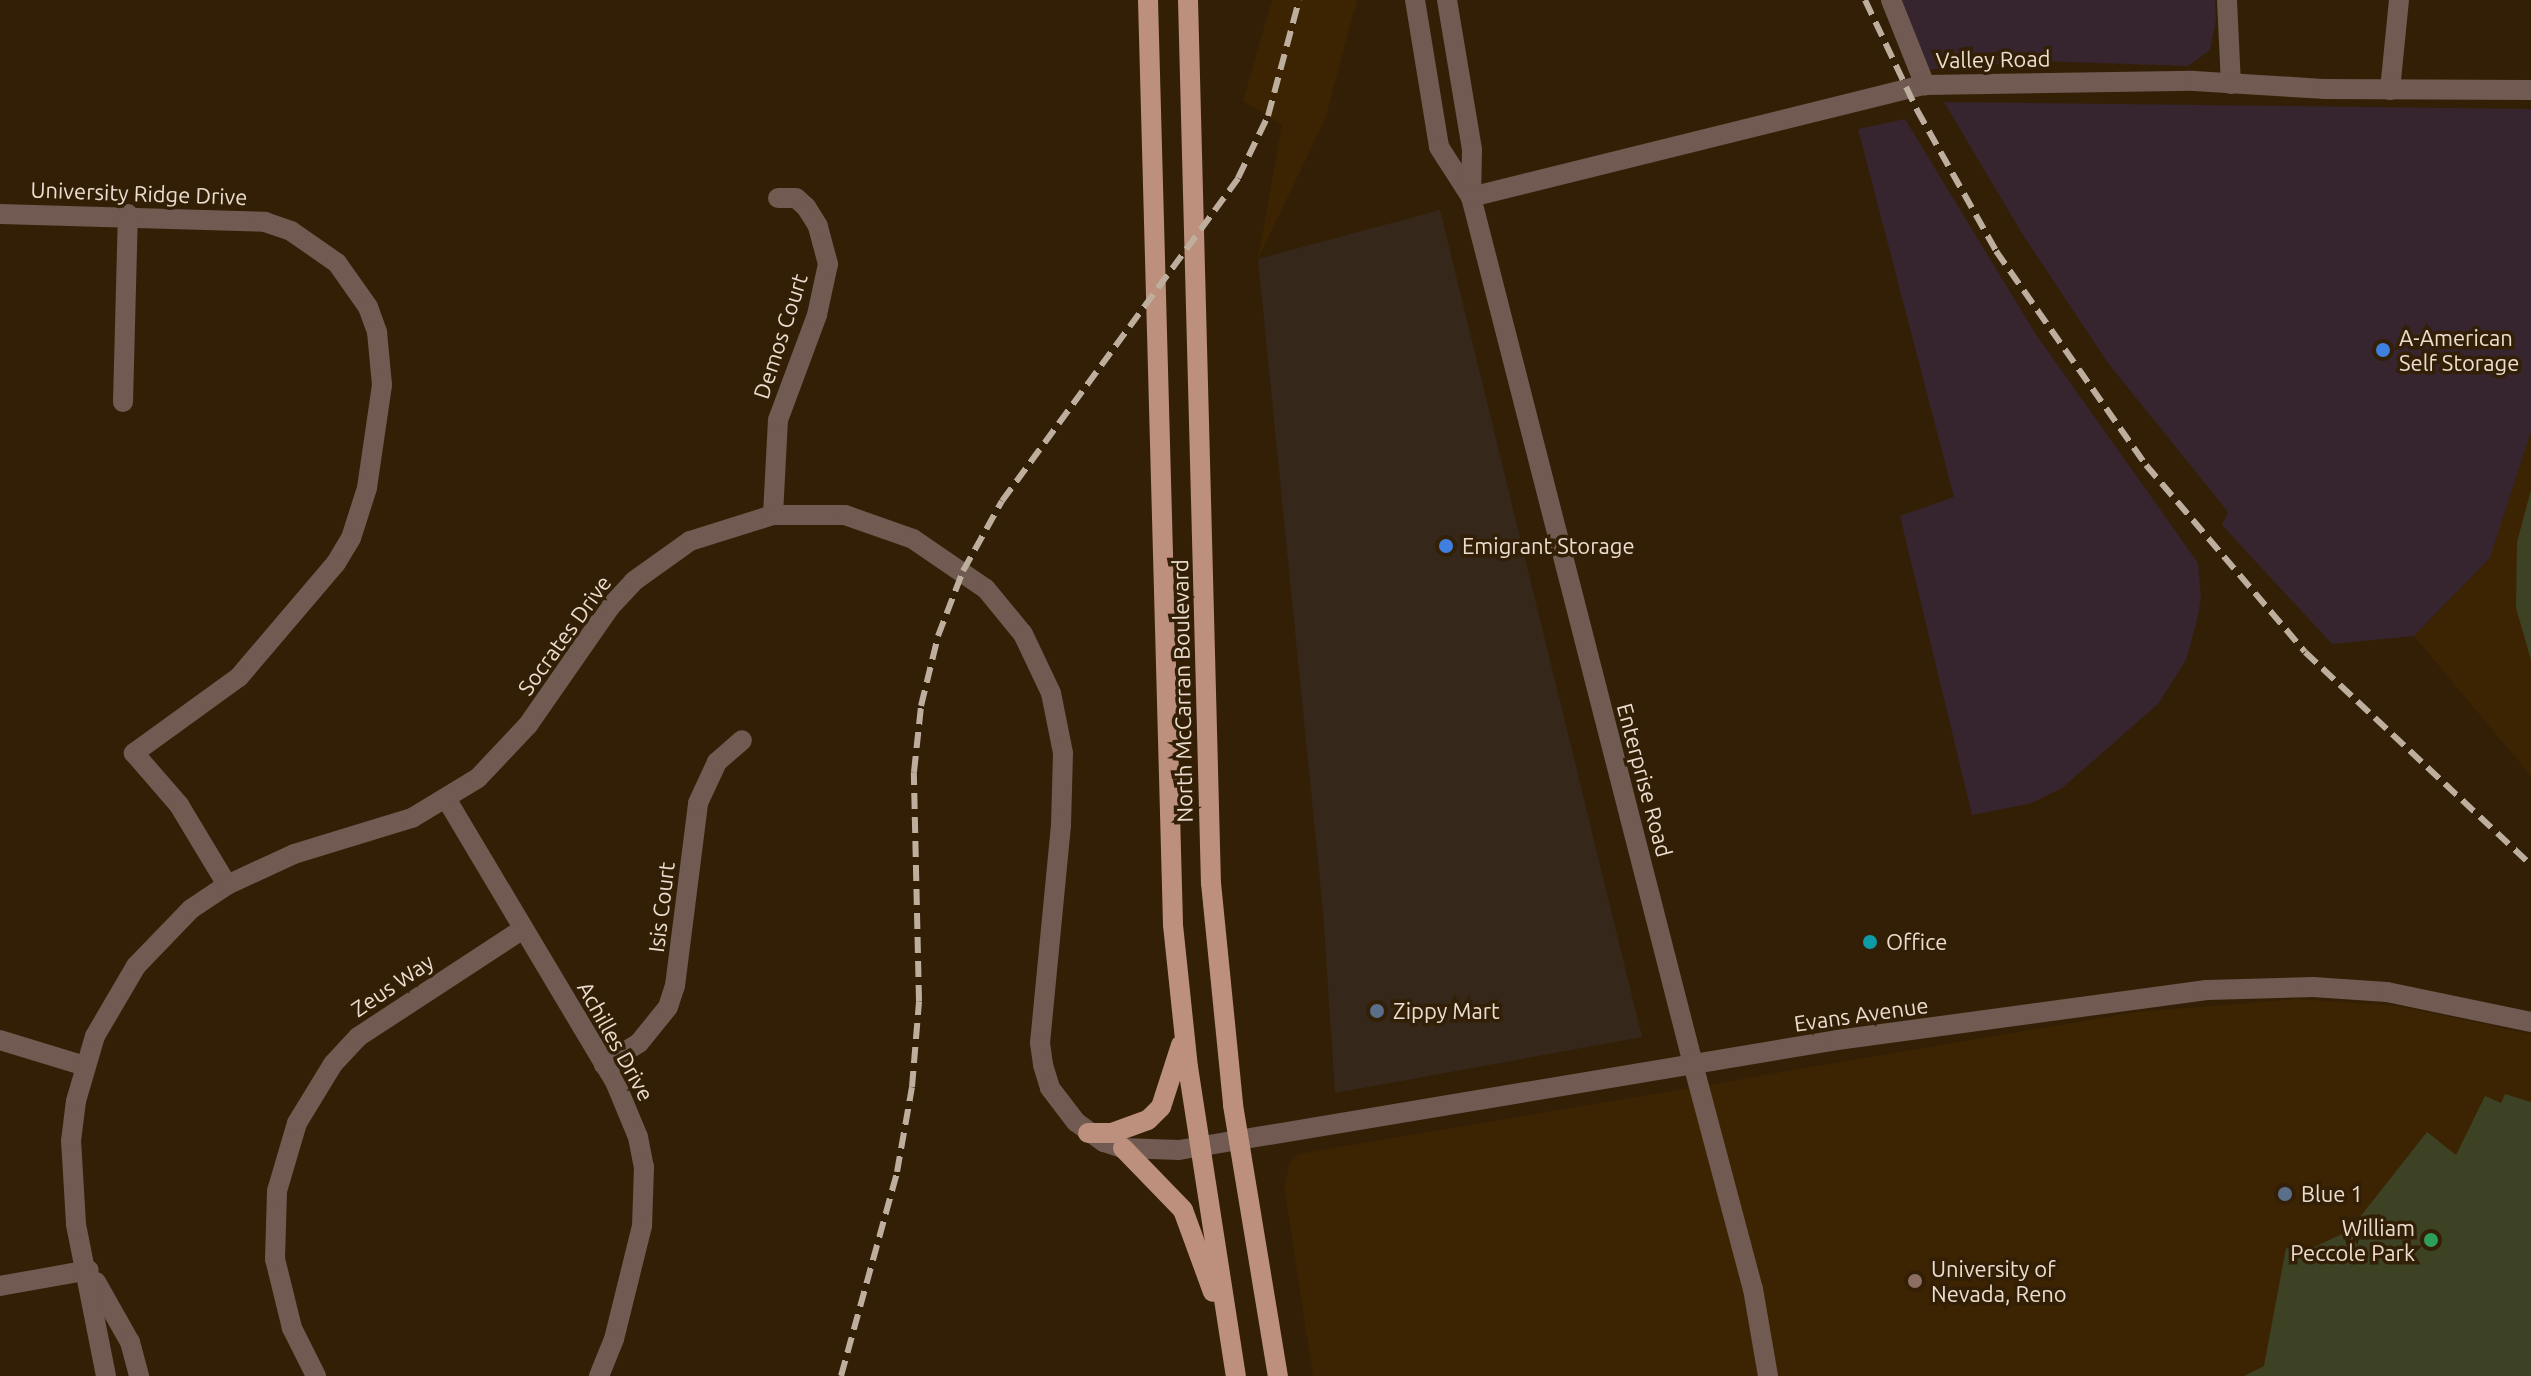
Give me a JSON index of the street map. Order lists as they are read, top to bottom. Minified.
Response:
{"streets":{"main road":["North McCarran Boulevard"],"street":["Valley Road","University Ridge Drive","Demos Court","Socrates Drive","Enterprise Road","Isis Court","Zeus Way","Evans Avenue","Achilles Drive"]},"crossings":[["Valley Road","Enterprise Road"],["University Ridge Drive","Socrates Drive"],["Demos Court","Socrates Drive"],["Socrates Drive","North McCarran Boulevard"],["Socrates Drive","Evans Avenue"],["Socrates Drive","Achilles Drive"],["North McCarran Boulevard","Evans Avenue"],["Enterprise Road","Evans Avenue"],["Isis Court","Achilles Drive"],["Zeus Way","Achilles Drive"]],"places":["A-American Self Storage","Emigrant Storage","Office","Zippy Mart","Blue 1","William Peccole Park","University of Nevada, Reno"]}
